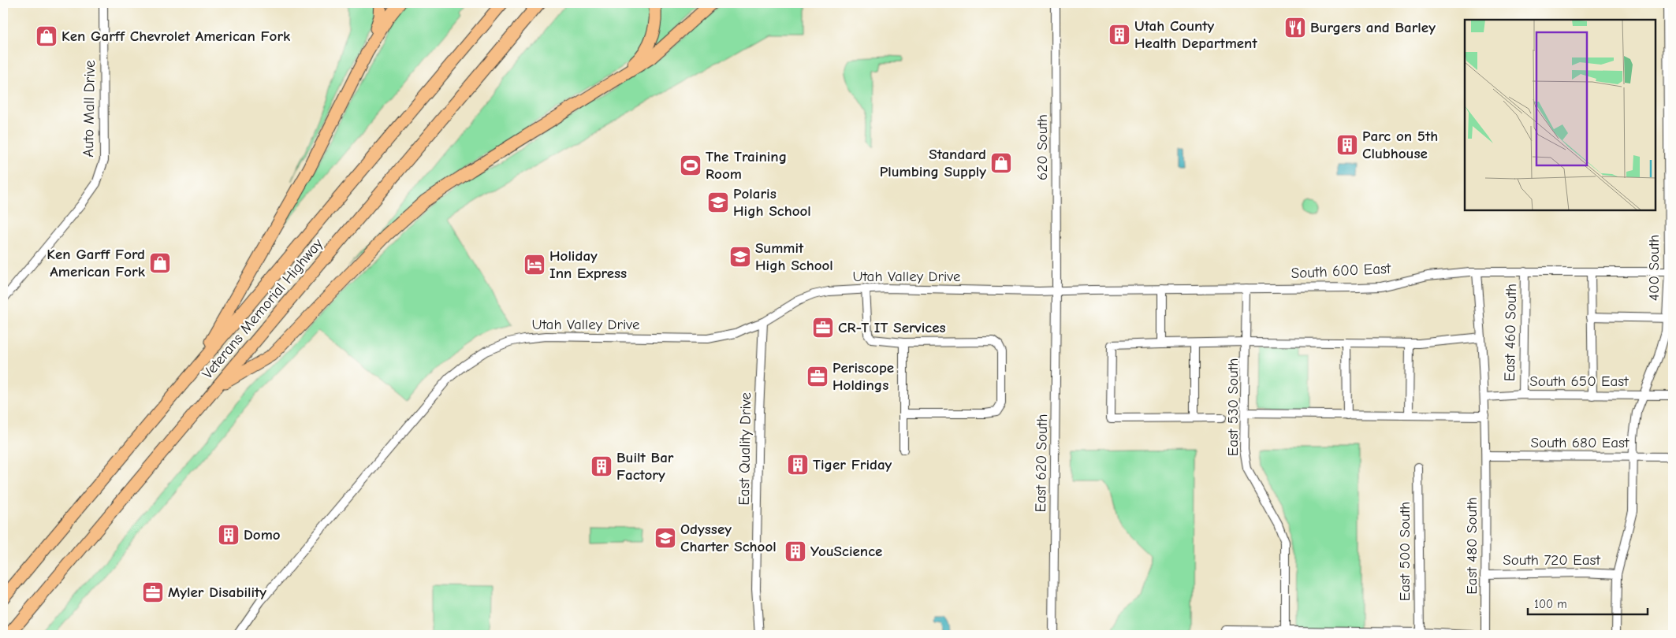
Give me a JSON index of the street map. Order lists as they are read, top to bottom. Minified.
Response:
{"streets":{"highway":["Veterans Memorial Highway"],"street":["Auto Mall Drive","620 South","400 South","South 600 East","Utah Valley Drive","East 460 South","South 650 East","East 530 South","South 680 East","East Quality Drive","East 620 South","East 480 South","East 500 South","South 720 East"]},"crossings":[["620 South","South 600 East"],["620 South","Utah Valley Drive"],["620 South","East 620 South"],["400 South","South 600 East"],["400 South","South 650 East"],["400 South","South 680 East"],["400 South","South 720 East"],["South 600 East","Utah Valley Drive"],["South 600 East","East 460 South"],["South 600 East","East 530 South"],["South 600 East","East 620 South"],["South 600 East","East 480 South"],["Utah Valley Drive","East Quality Drive"],["Utah Valley Drive","East 620 South"],["East 460 South","South 650 East"],["South 650 East","East 480 South"],["South 680 East","East 480 South"],["East 480 South","South 720 East"]],"places":{"restaurant":["Burgers and Barley"],"building":["Utah County Health Department","Parc on 5th Clubhouse","Tiger Friday","Built Bar Factory","Domo","YouScience"],"shop":["Ken Garff Chevrolet American Fork","Standard Plumbing Supply","Ken Garff Ford American Fork"],"sports":["The Training Room"],"school or university":["Polaris High School","Summit High School","Odyssey Charter School"],"hotel":["Holiday Inn Express"],"office":["CR-T IT Services","Periscope Holdings","Myler Disability"]},"scale_bar":"100 m"}
